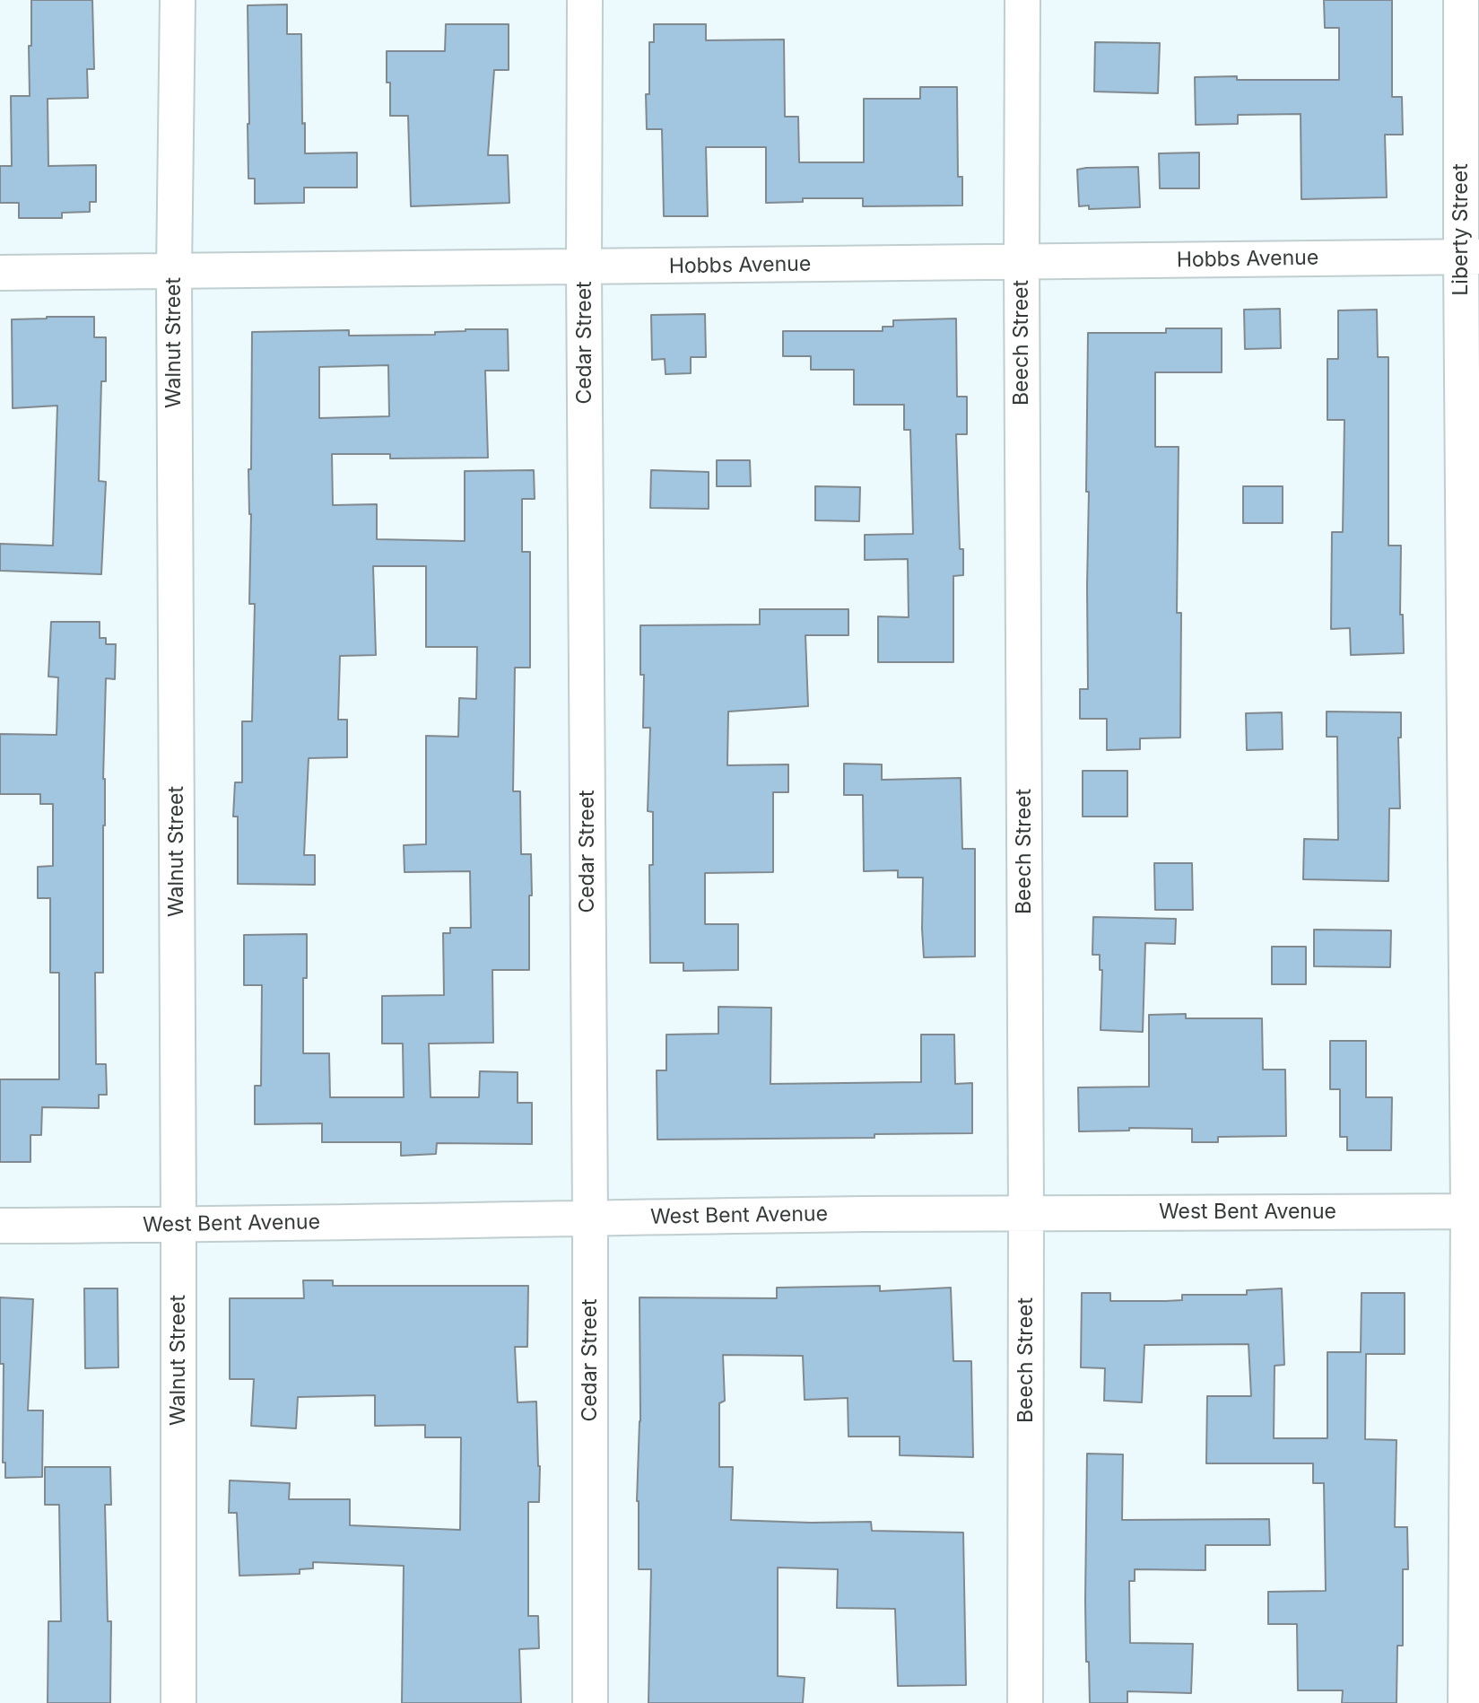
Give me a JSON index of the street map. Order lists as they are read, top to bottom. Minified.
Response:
{"streets":{"street":["Liberty Street","Hobbs Avenue","Walnut Street","Cedar Street","Beech Street","West Bent Avenue"]},"crossings":[["Liberty Street","Hobbs Avenue"],["Liberty Street","West Bent Avenue"],["Hobbs Avenue","Walnut Street"],["Hobbs Avenue","Cedar Street"],["Hobbs Avenue","Beech Street"],["Walnut Street","West Bent Avenue"],["Cedar Street","West Bent Avenue"],["Beech Street","West Bent Avenue"]]}
